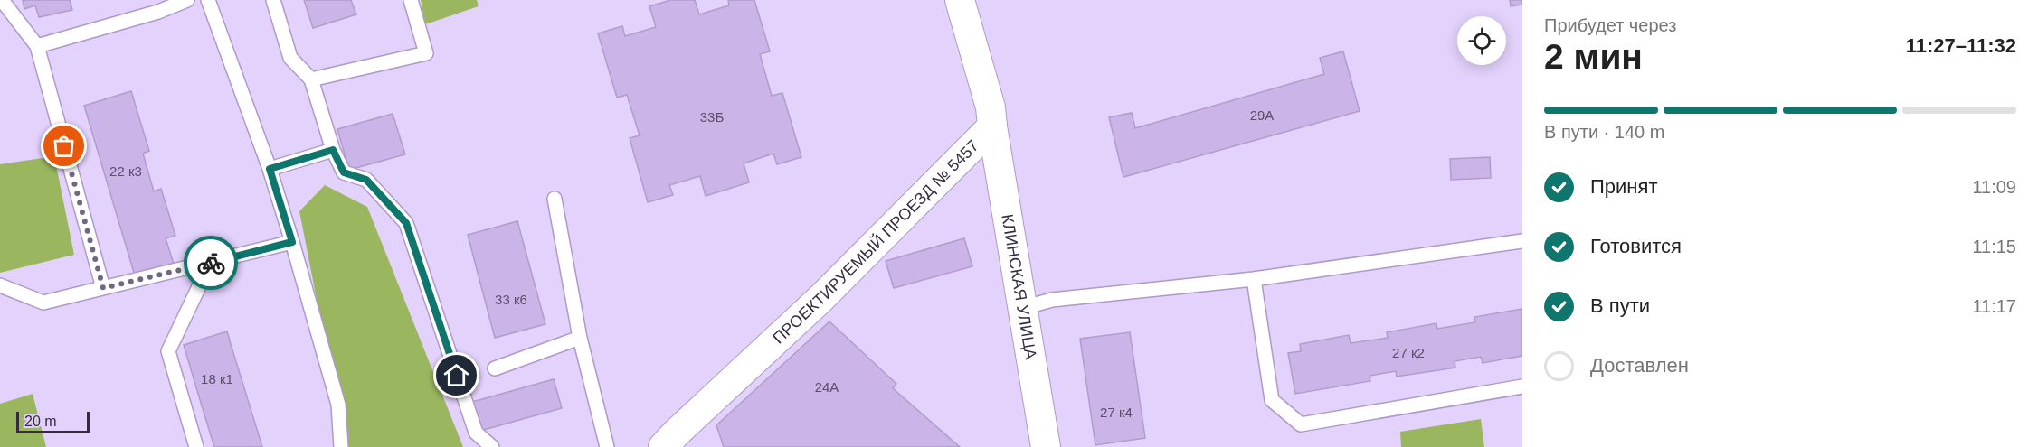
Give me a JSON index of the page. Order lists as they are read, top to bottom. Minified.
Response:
{"streets":{"street":["ПРОЕКТИРУЕМЫЙ ПРОЕЗД № 5457","КЛИНСКАЯ УЛИЦА"]},"crossings":[["ПРОЕКТИРУЕМЫЙ ПРОЕЗД № 5457","КЛИНСКАЯ УЛИЦА"]],"house_numbers":["29А","33Б","22 к3","33 к6","27 к2","18 к1","24А","27 к4"],"scale_bar":"20 m","page":{"heading":["2 мин","Прибудет через","11:27–11:32"],"bar":"В пути · 140 m","list":[["Принят","11:09"],["Готовится","11:15"],["В пути","11:17"],"Доставлен"],"scale":"20 m"}}
